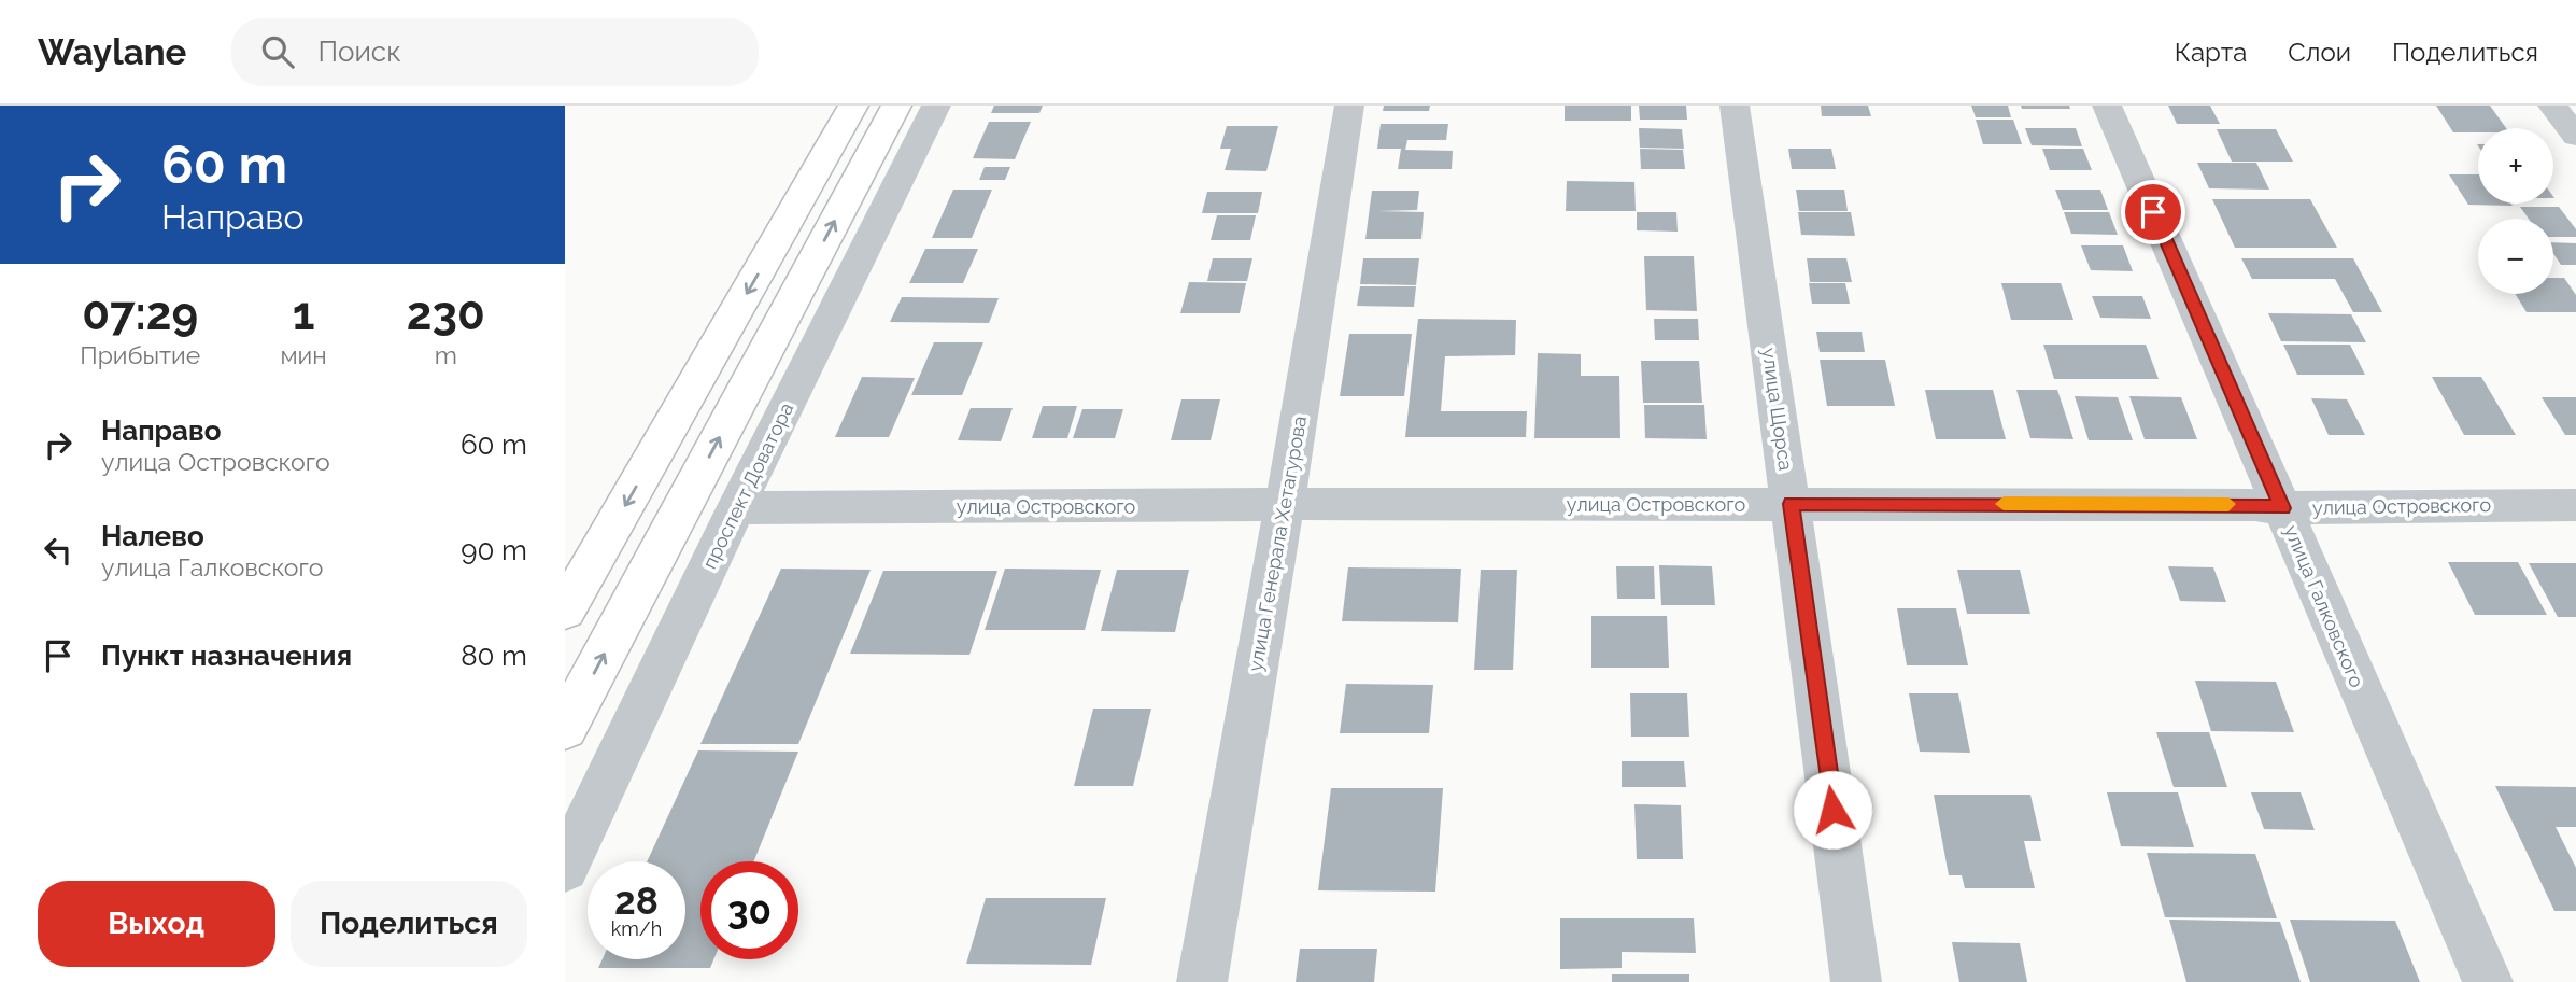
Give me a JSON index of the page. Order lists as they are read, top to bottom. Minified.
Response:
{"streets":{"street":["улица Щорса","проспект Доватора","улица Островского","улица Генерала Хетагурова","улица Галковского"]},"crossings":[["улица Щорса","улица Островского"],["проспект Доватора","улица Островского"],["улица Островского","улица Генерала Хетагурова"],["улица Островского","улица Галковского"]],"page":{"header":"Waylane","search":"Поиск","nav":["Карта","Слои","Поделиться"],"turn":["60 m","Направо"],"map_buttons":["+","−"],"eta":["07:29","Прибытие","1","мин","230","m"],"list":[{"name":"Направо","note":"улица Островского","value":"60 m"},{"name":"Налево","note":"улица Галковского","value":"90 m"},{"name":"Пункт назначения","value":"80 m"}],"speed":"28 km/h","limit":"30","buttons":["Выход","Поделиться"]}}
